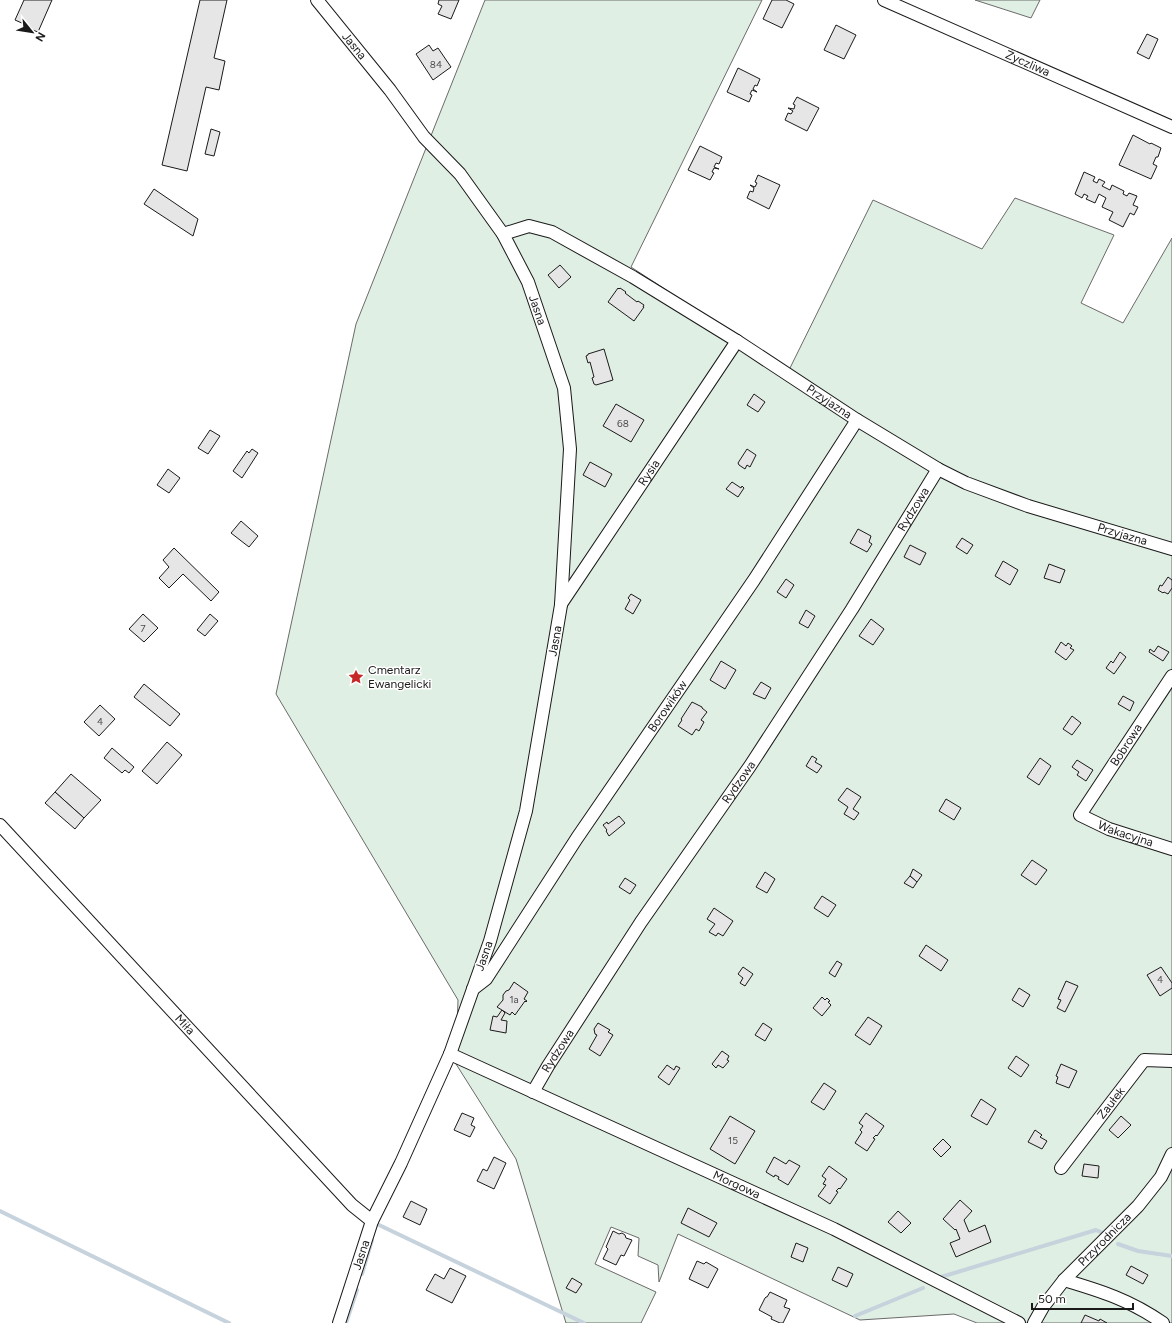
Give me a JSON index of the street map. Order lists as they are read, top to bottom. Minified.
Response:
{"streets":{"street":["Jasna","Życzliwa","Przyjazna","Rysia","Rydzowa","Borowików","Bobrowa","Wakacyjna","Miła","Zaułek","Morgowa","Przyrodnicza"]},"crossings":[["Jasna","Przyjazna"],["Jasna","Rysia"],["Jasna","Borowików"],["Jasna","Miła"],["Jasna","Morgowa"],["Przyjazna","Rysia"],["Przyjazna","Rydzowa"],["Przyjazna","Borowików"],["Rydzowa","Morgowa"],["Bobrowa","Wakacyjna"]],"places":{"place":["Cmentarz Ewangelicki"]},"house_numbers":["84","68","7","4","4","1a","15"],"scale_bar":"50 m","north":"bottom right"}
